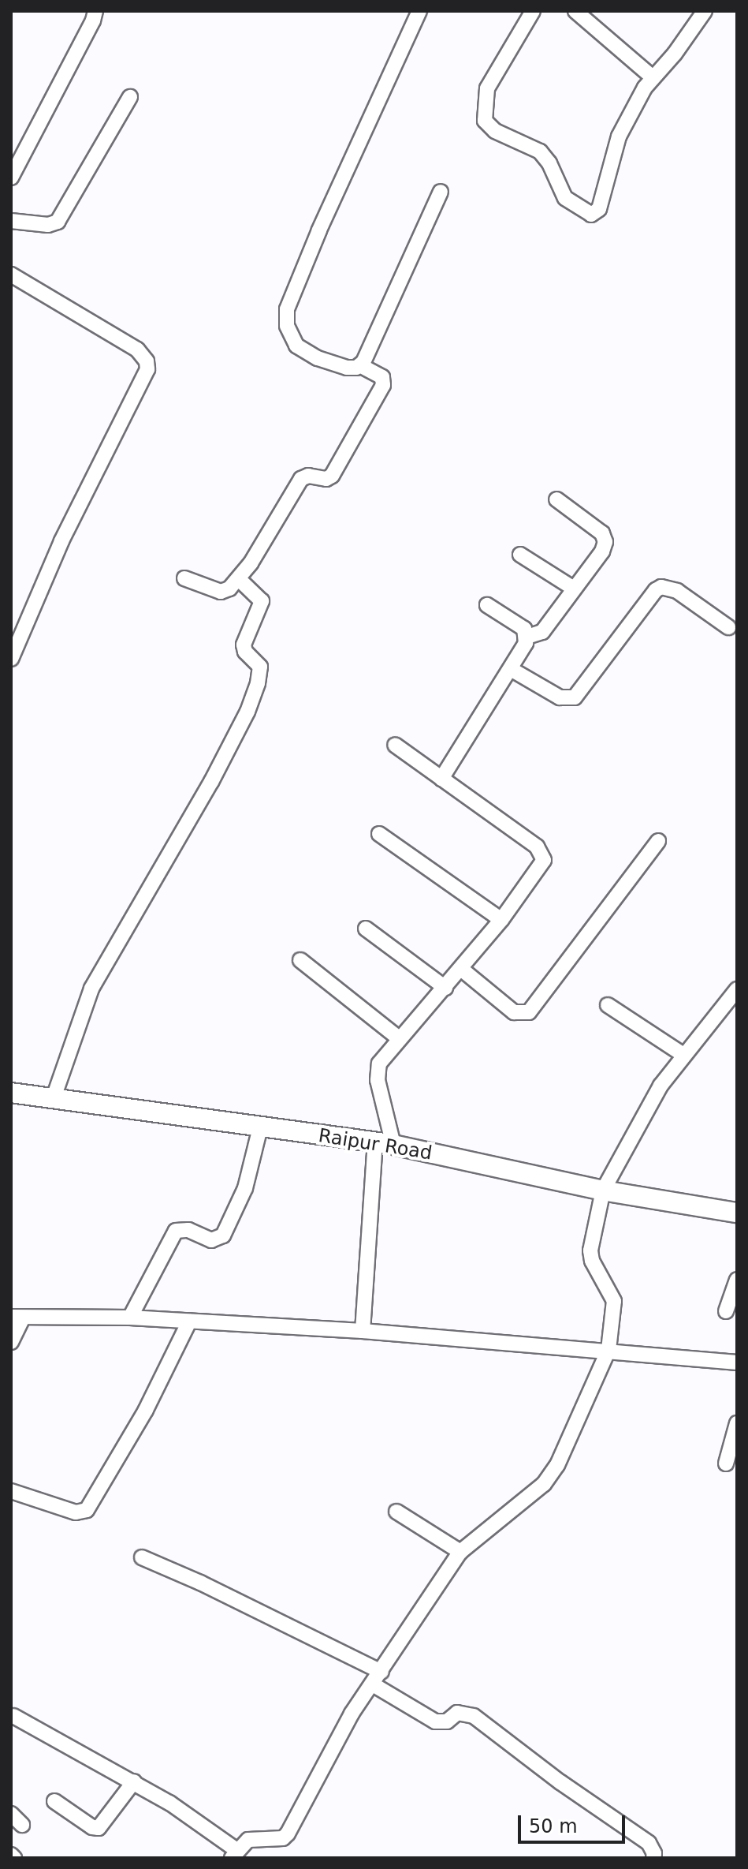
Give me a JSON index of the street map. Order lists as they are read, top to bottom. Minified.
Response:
{"streets":{"main road":["Raipur Road"]},"scale_bar":"50 m"}
